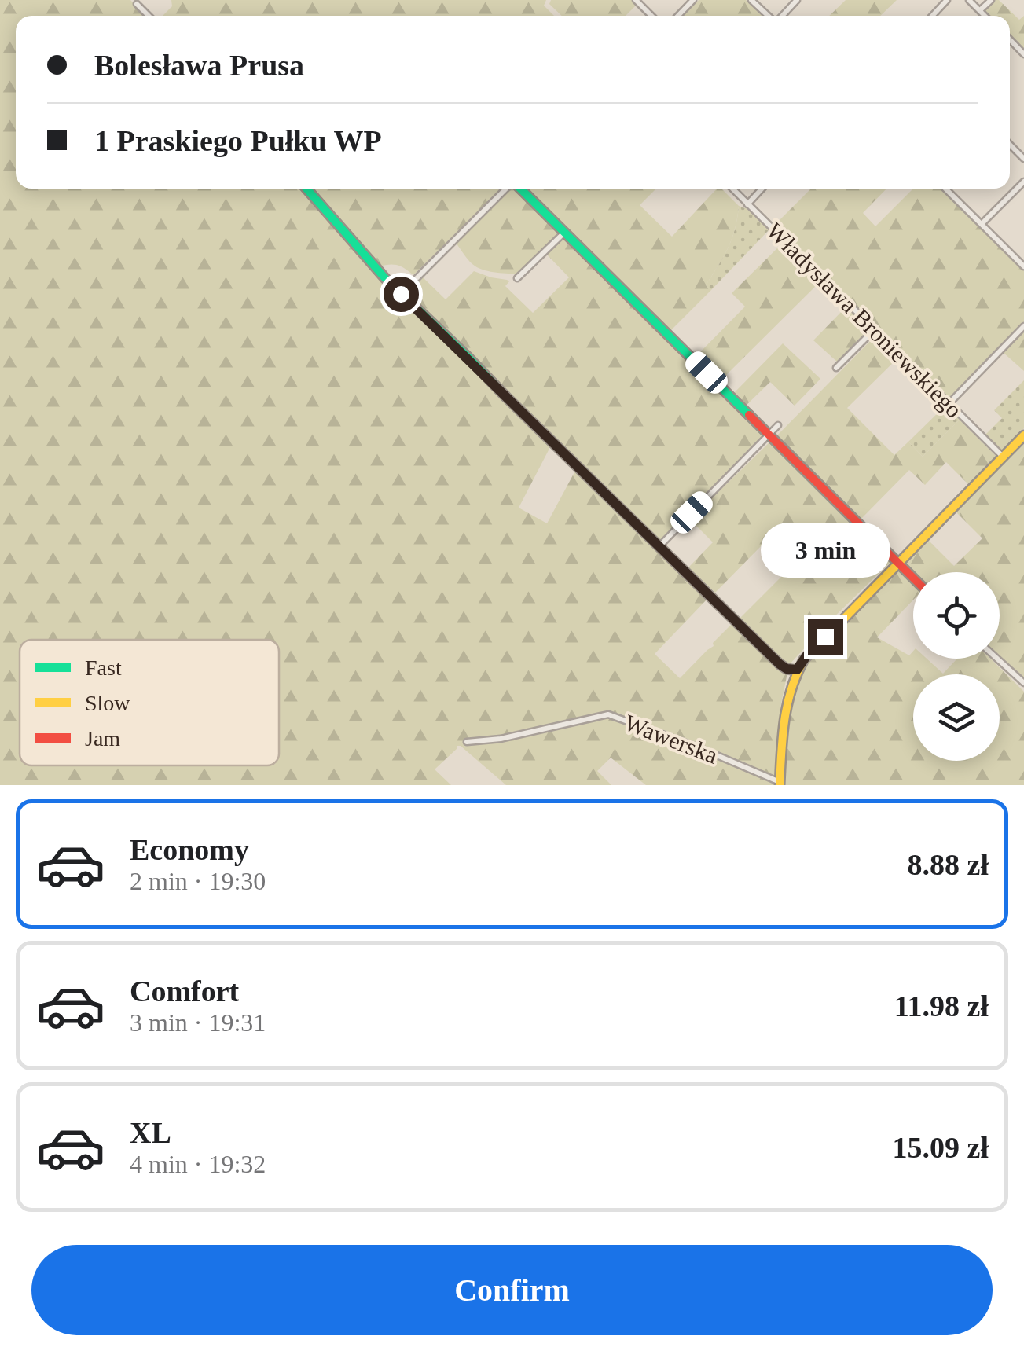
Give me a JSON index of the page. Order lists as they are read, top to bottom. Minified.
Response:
{"streets":{"street":["Władysława Broniewskiego","Wawerska"]},"legend":["Fast","Slow","Jam"],"page":{"banner":["Bolesława Prusa","1 Praskiego Pułku WP"],"bubble":"3 min","list":[{"name":"Economy","note":"2 min · 19:30","value":"8.88 zł"},{"name":"Comfort","note":"3 min · 19:31","value":"11.98 zł"},{"name":"XL","note":"4 min · 19:32","value":"15.09 zł"}],"buttons":"Confirm"}}
